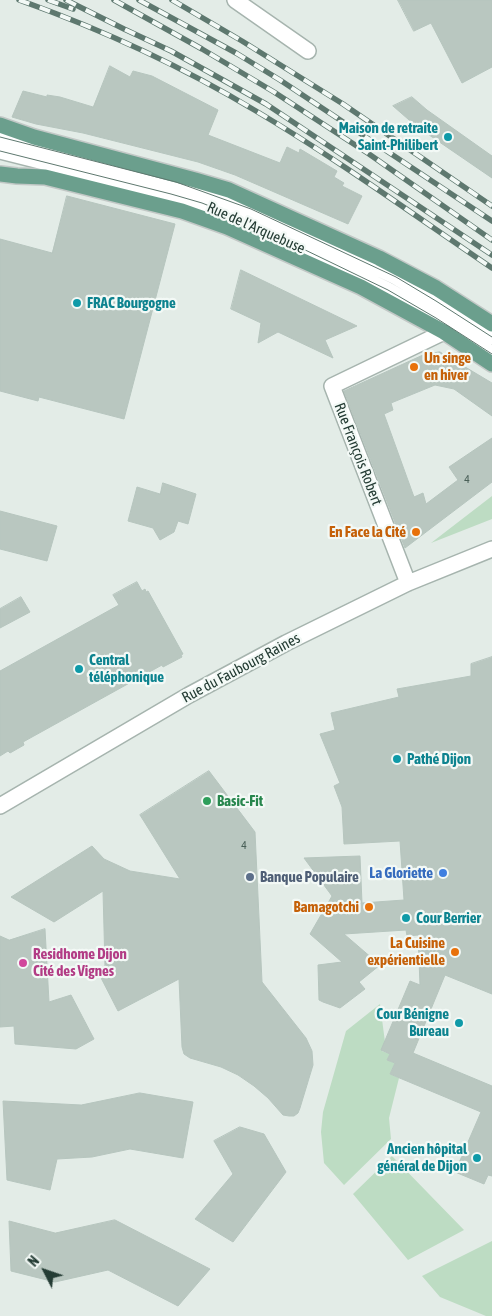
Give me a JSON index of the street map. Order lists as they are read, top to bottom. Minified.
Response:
{"streets":{"main road":["Rue de l'Arquebuse"],"street":["Rue François Robert","Rue du Faubourg Raines"]},"crossings":[["Rue de l'Arquebuse","Rue François Robert"],["Rue François Robert","Rue du Faubourg Raines"]],"places":["Maison de retraite Saint-Philibert","FRAC Bourgogne","Un singe en hiver","En Face la Cité","Central téléphonique","Pathé Dijon","Basic-Fit","La Gloriette","Banque Populaire","Bamagotchi","Cour Berrier","La Cuisine expérientielle","Residhome Dijon Cité des Vignes","Cour Bénigne Bureau","Ancien hôpital général de Dijon"],"house_numbers":["4","4"],"north":"top left"}
